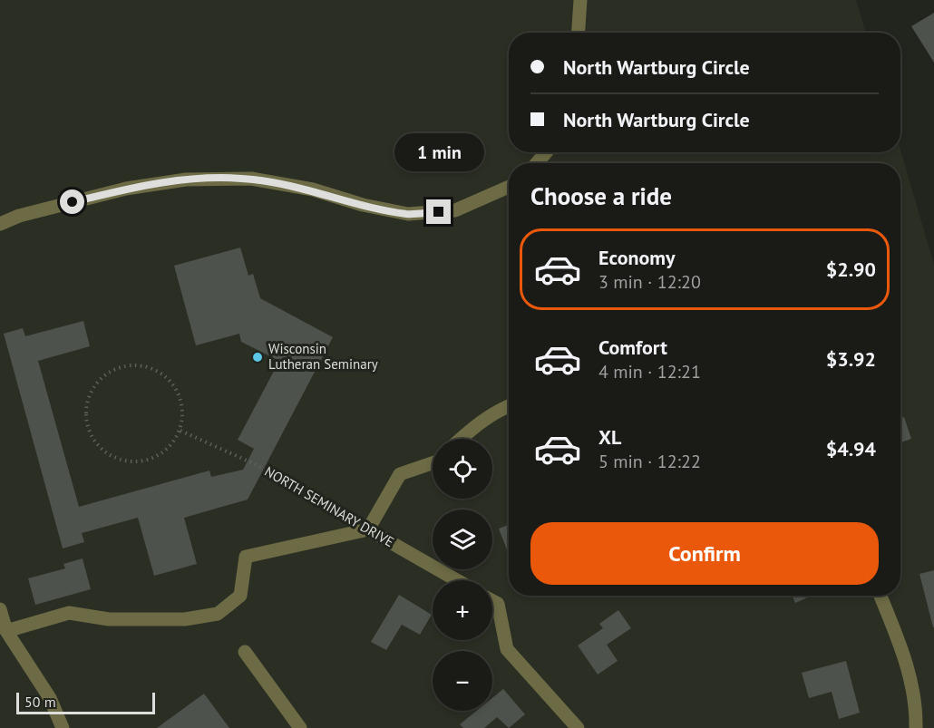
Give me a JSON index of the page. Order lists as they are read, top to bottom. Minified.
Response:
{"streets":{"street":["NORTH SEMINARY DRIVE"]},"places":["Wisconsin Lutheran Seminary"],"scale_bar":"50 m","page":{"banner":["North Wartburg Circle","North Wartburg Circle"],"bubble":"1 min","heading":"Choose a ride","list":[{"name":"Economy","note":"3 min · 12:20","value":"$2.90"},{"name":"Comfort","note":"4 min · 12:21","value":"$3.92"},{"name":"XL","note":"5 min · 12:22","value":"$4.94"}],"map_buttons":["+","−"],"buttons":"Confirm","scale":"50 m"}}
